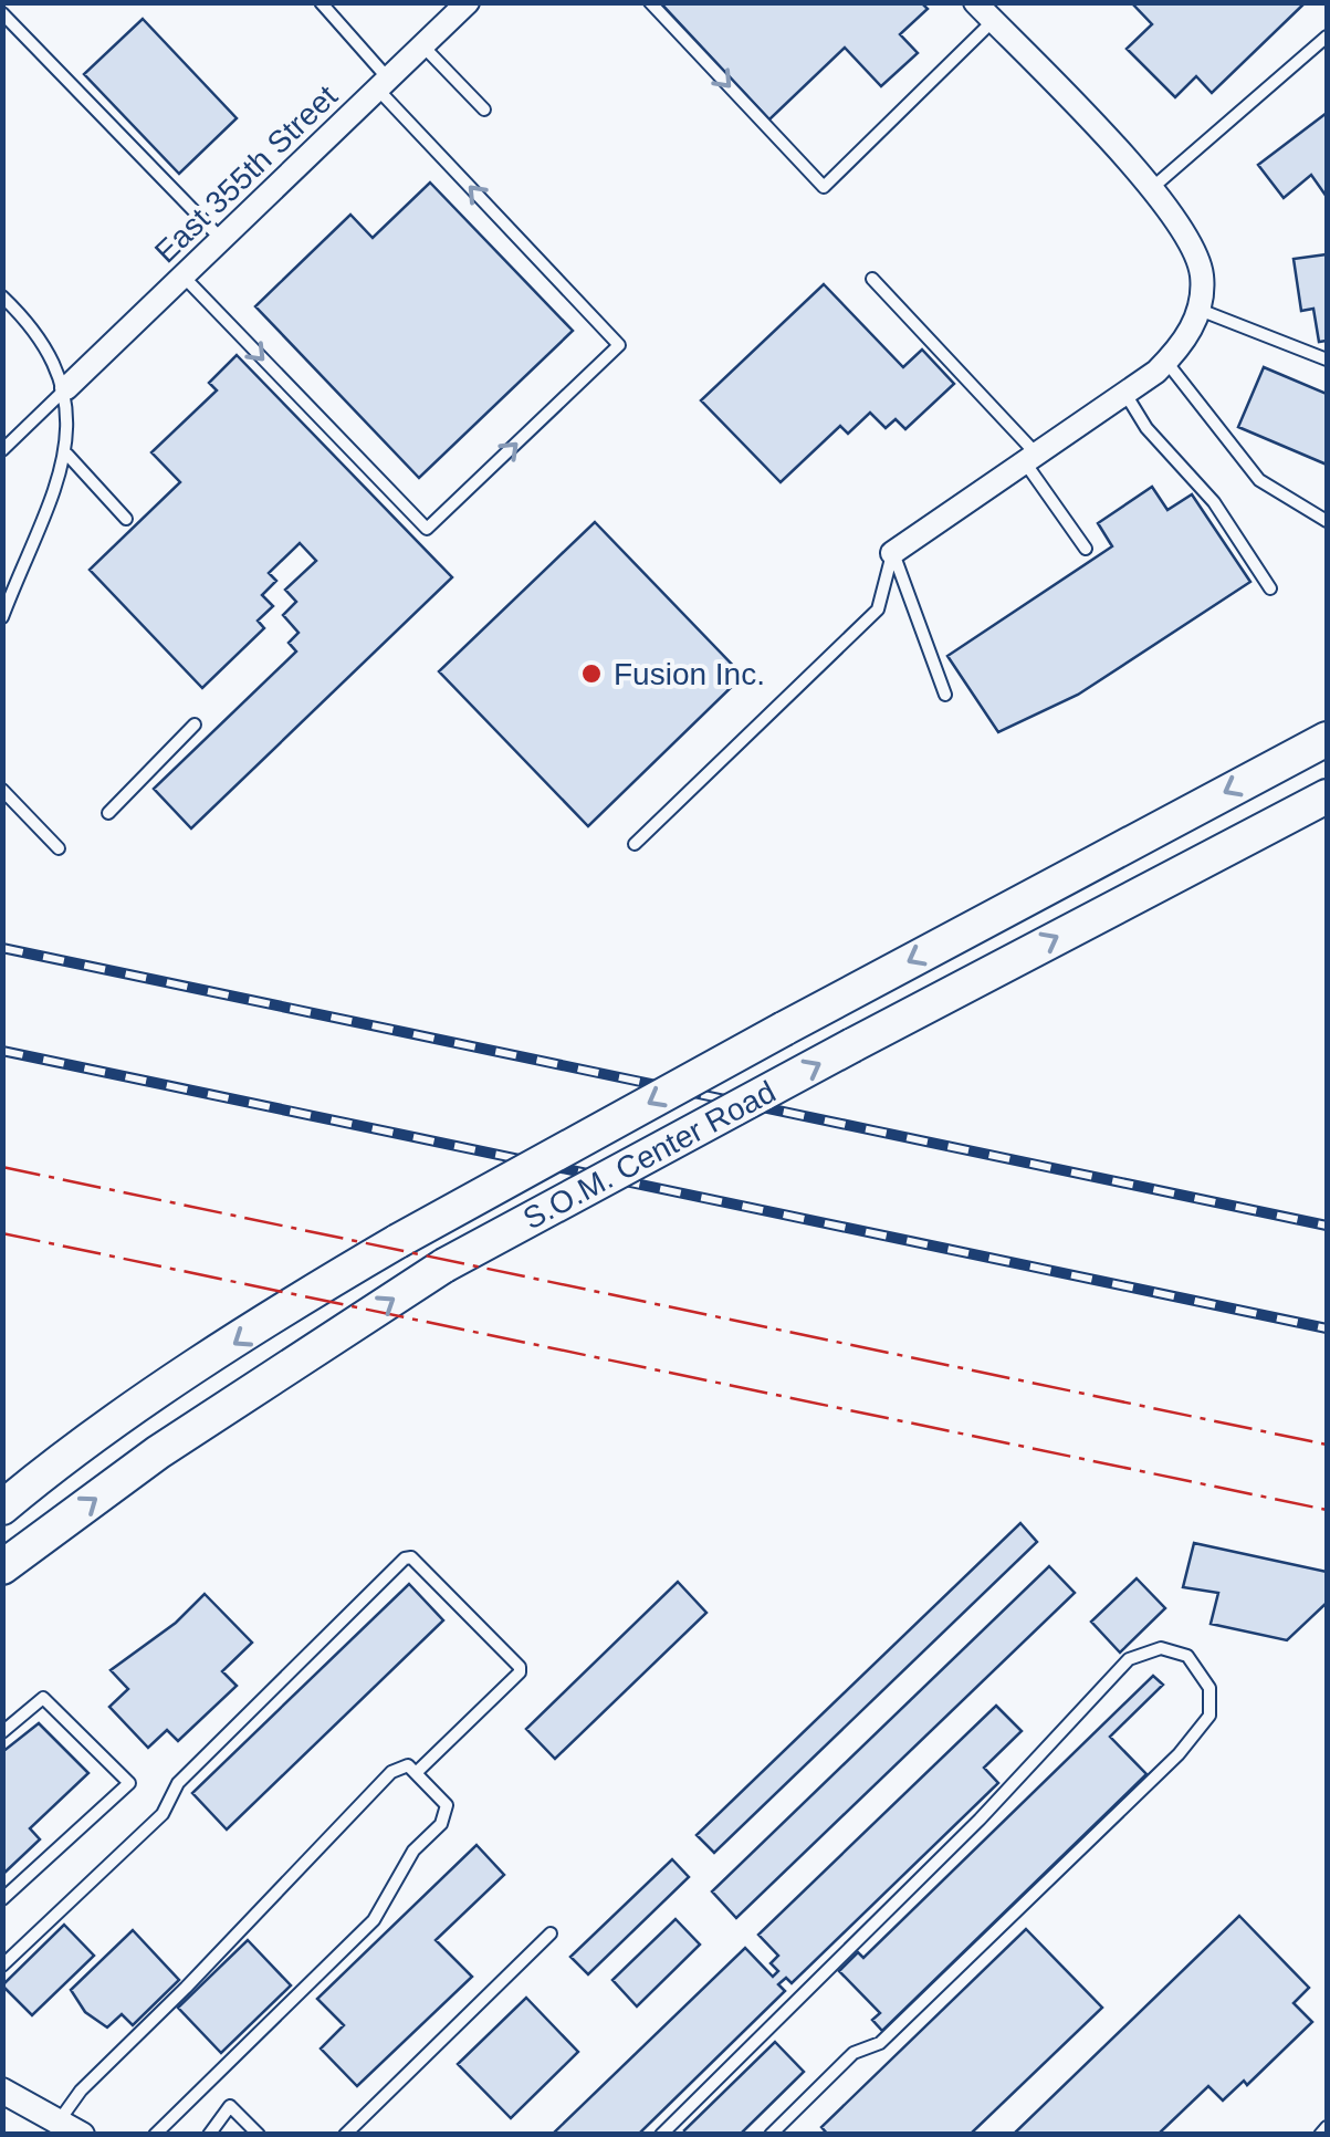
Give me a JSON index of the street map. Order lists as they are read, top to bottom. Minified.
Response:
{"streets":{"main road":["S.O.M. Center Road"],"street":["East 355th Street"]},"places":["Fusion Inc."]}
